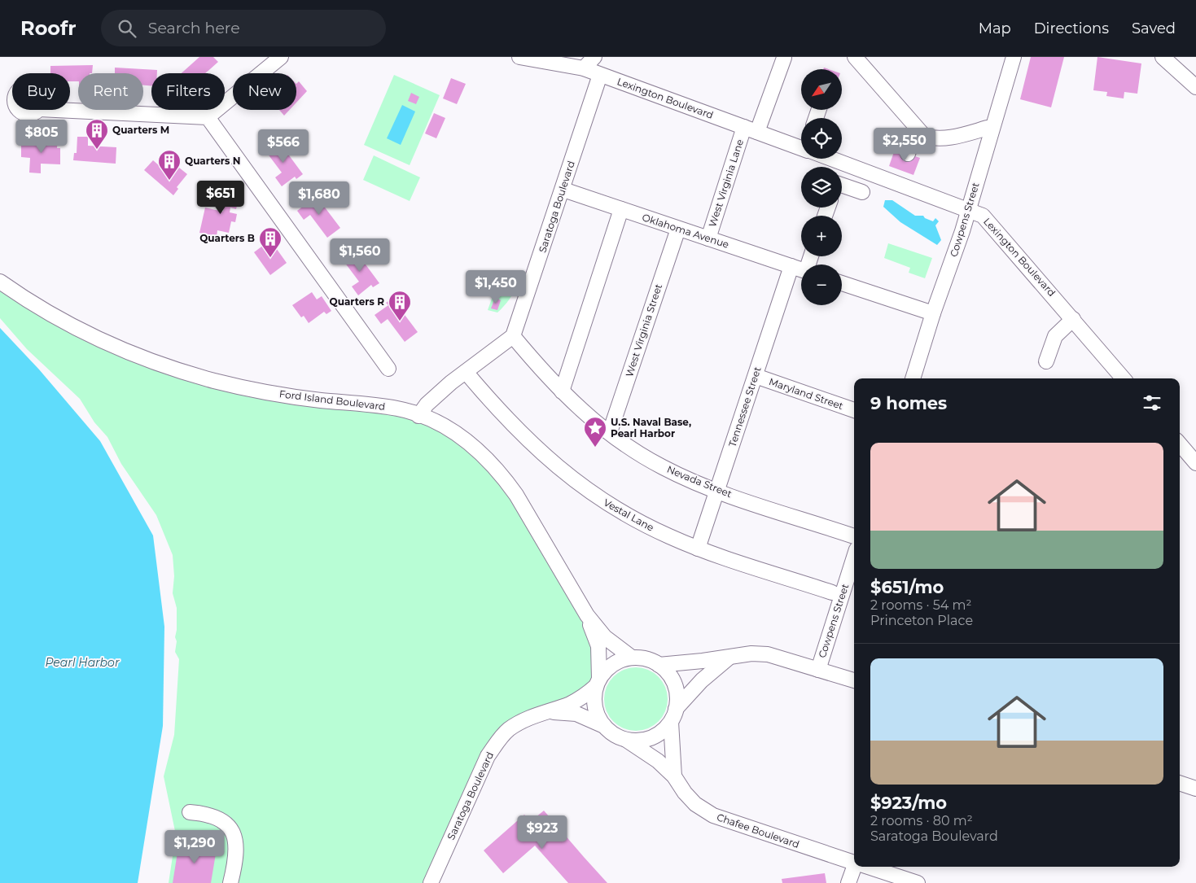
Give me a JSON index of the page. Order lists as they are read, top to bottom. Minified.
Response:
{"streets":{"street":["Lexington Boulevard","West Virginia Lane","Saratoga Boulevard","Cowpens Street","Oklahoma Avenue","West Virginia Street","Maryland Street","Ford Island Boulevard","Tennessee Street","Nevada Street","Vestal Lane","Chafee Boulevard"]},"crossings":[["Lexington Boulevard","West Virginia Lane"],["Lexington Boulevard","Saratoga Boulevard"],["Lexington Boulevard","Cowpens Street"],["West Virginia Lane","Oklahoma Avenue"],["Saratoga Boulevard","Oklahoma Avenue"],["Saratoga Boulevard","Ford Island Boulevard"],["Saratoga Boulevard","Nevada Street"],["Saratoga Boulevard","Chafee Boulevard"],["Oklahoma Avenue","West Virginia Street"],["Oklahoma Avenue","Tennessee Street"],["West Virginia Street","Nevada Street"],["Maryland Street","Tennessee Street"],["Ford Island Boulevard","Chafee Boulevard"],["Tennessee Street","Nevada Street"],["Tennessee Street","Vestal Lane"]],"water":["Pearl Harbor"],"places":{"building":["Quarters M","Quarters N","Quarters B","Quarters R"],"place":["U.S. Naval Base, Pearl Harbor"]},"north":"bottom left","page":{"header":"Roofr","search":"Search here","nav":["Map","Directions","Saved"],"map_buttons":["+","−"],"chip":["Buy","Rent","Filters","New"],"price":["$805","$2,550","$566","$651","$1,680","$1,560","$1,450","$923","$1,290"],"heading":"9 homes","list":[{"name":"$651/mo","note":"2 rooms · 54 m² · Princeton Place"},{"name":"$923/mo","note":"2 rooms · 80 m² · Saratoga Boulevard"}]}}
